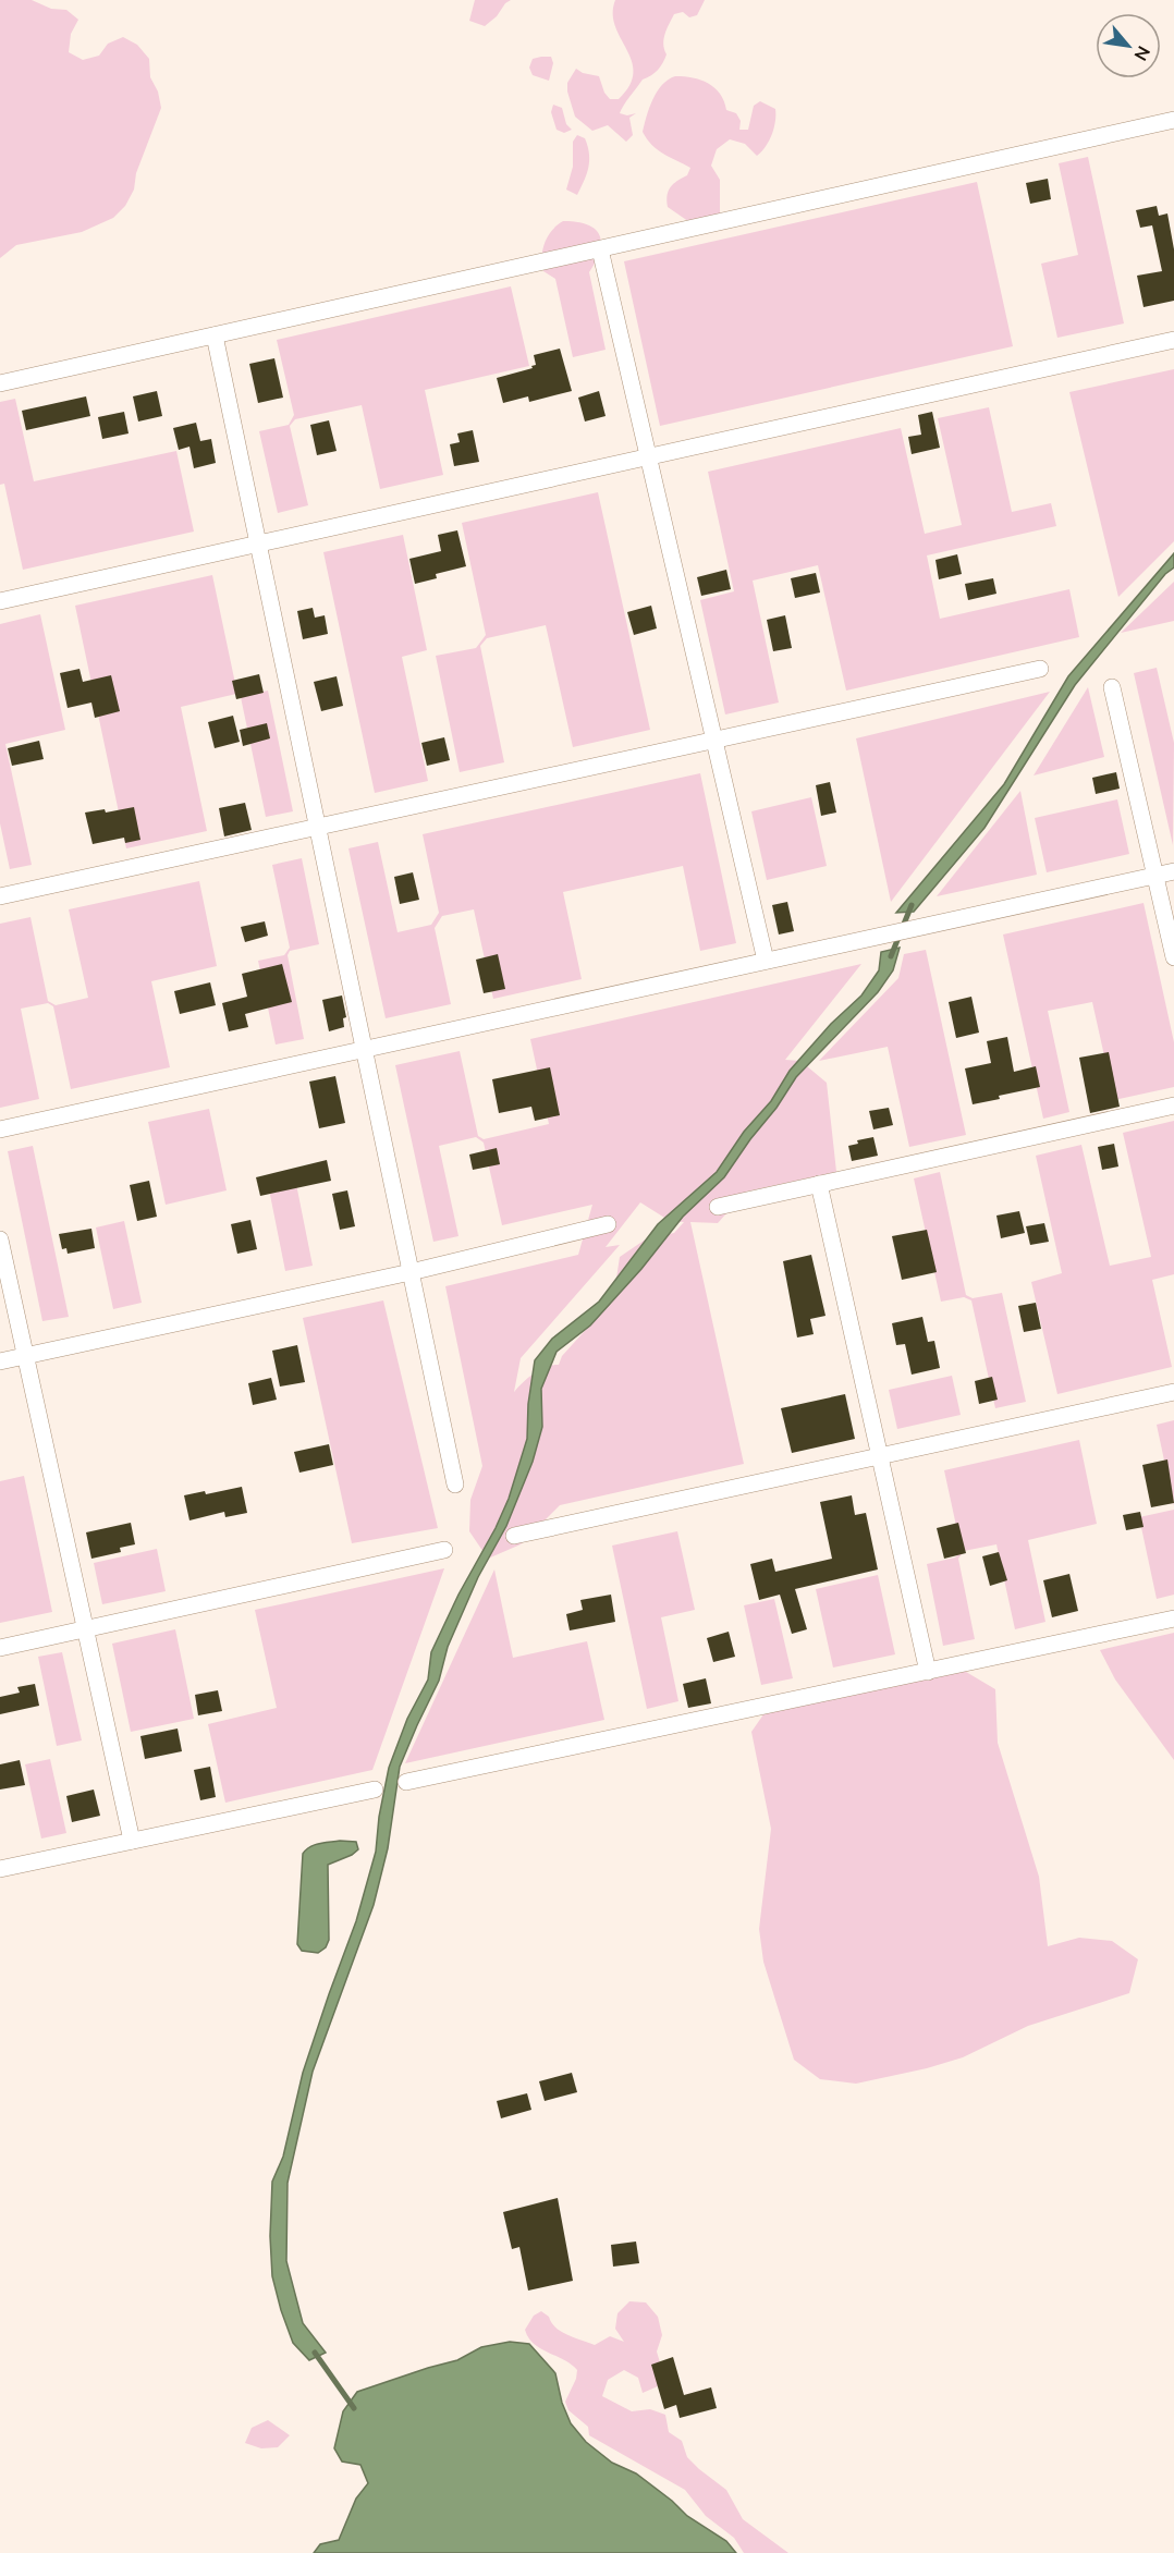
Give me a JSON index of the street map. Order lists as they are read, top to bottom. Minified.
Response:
{"north":"bottom right"}
